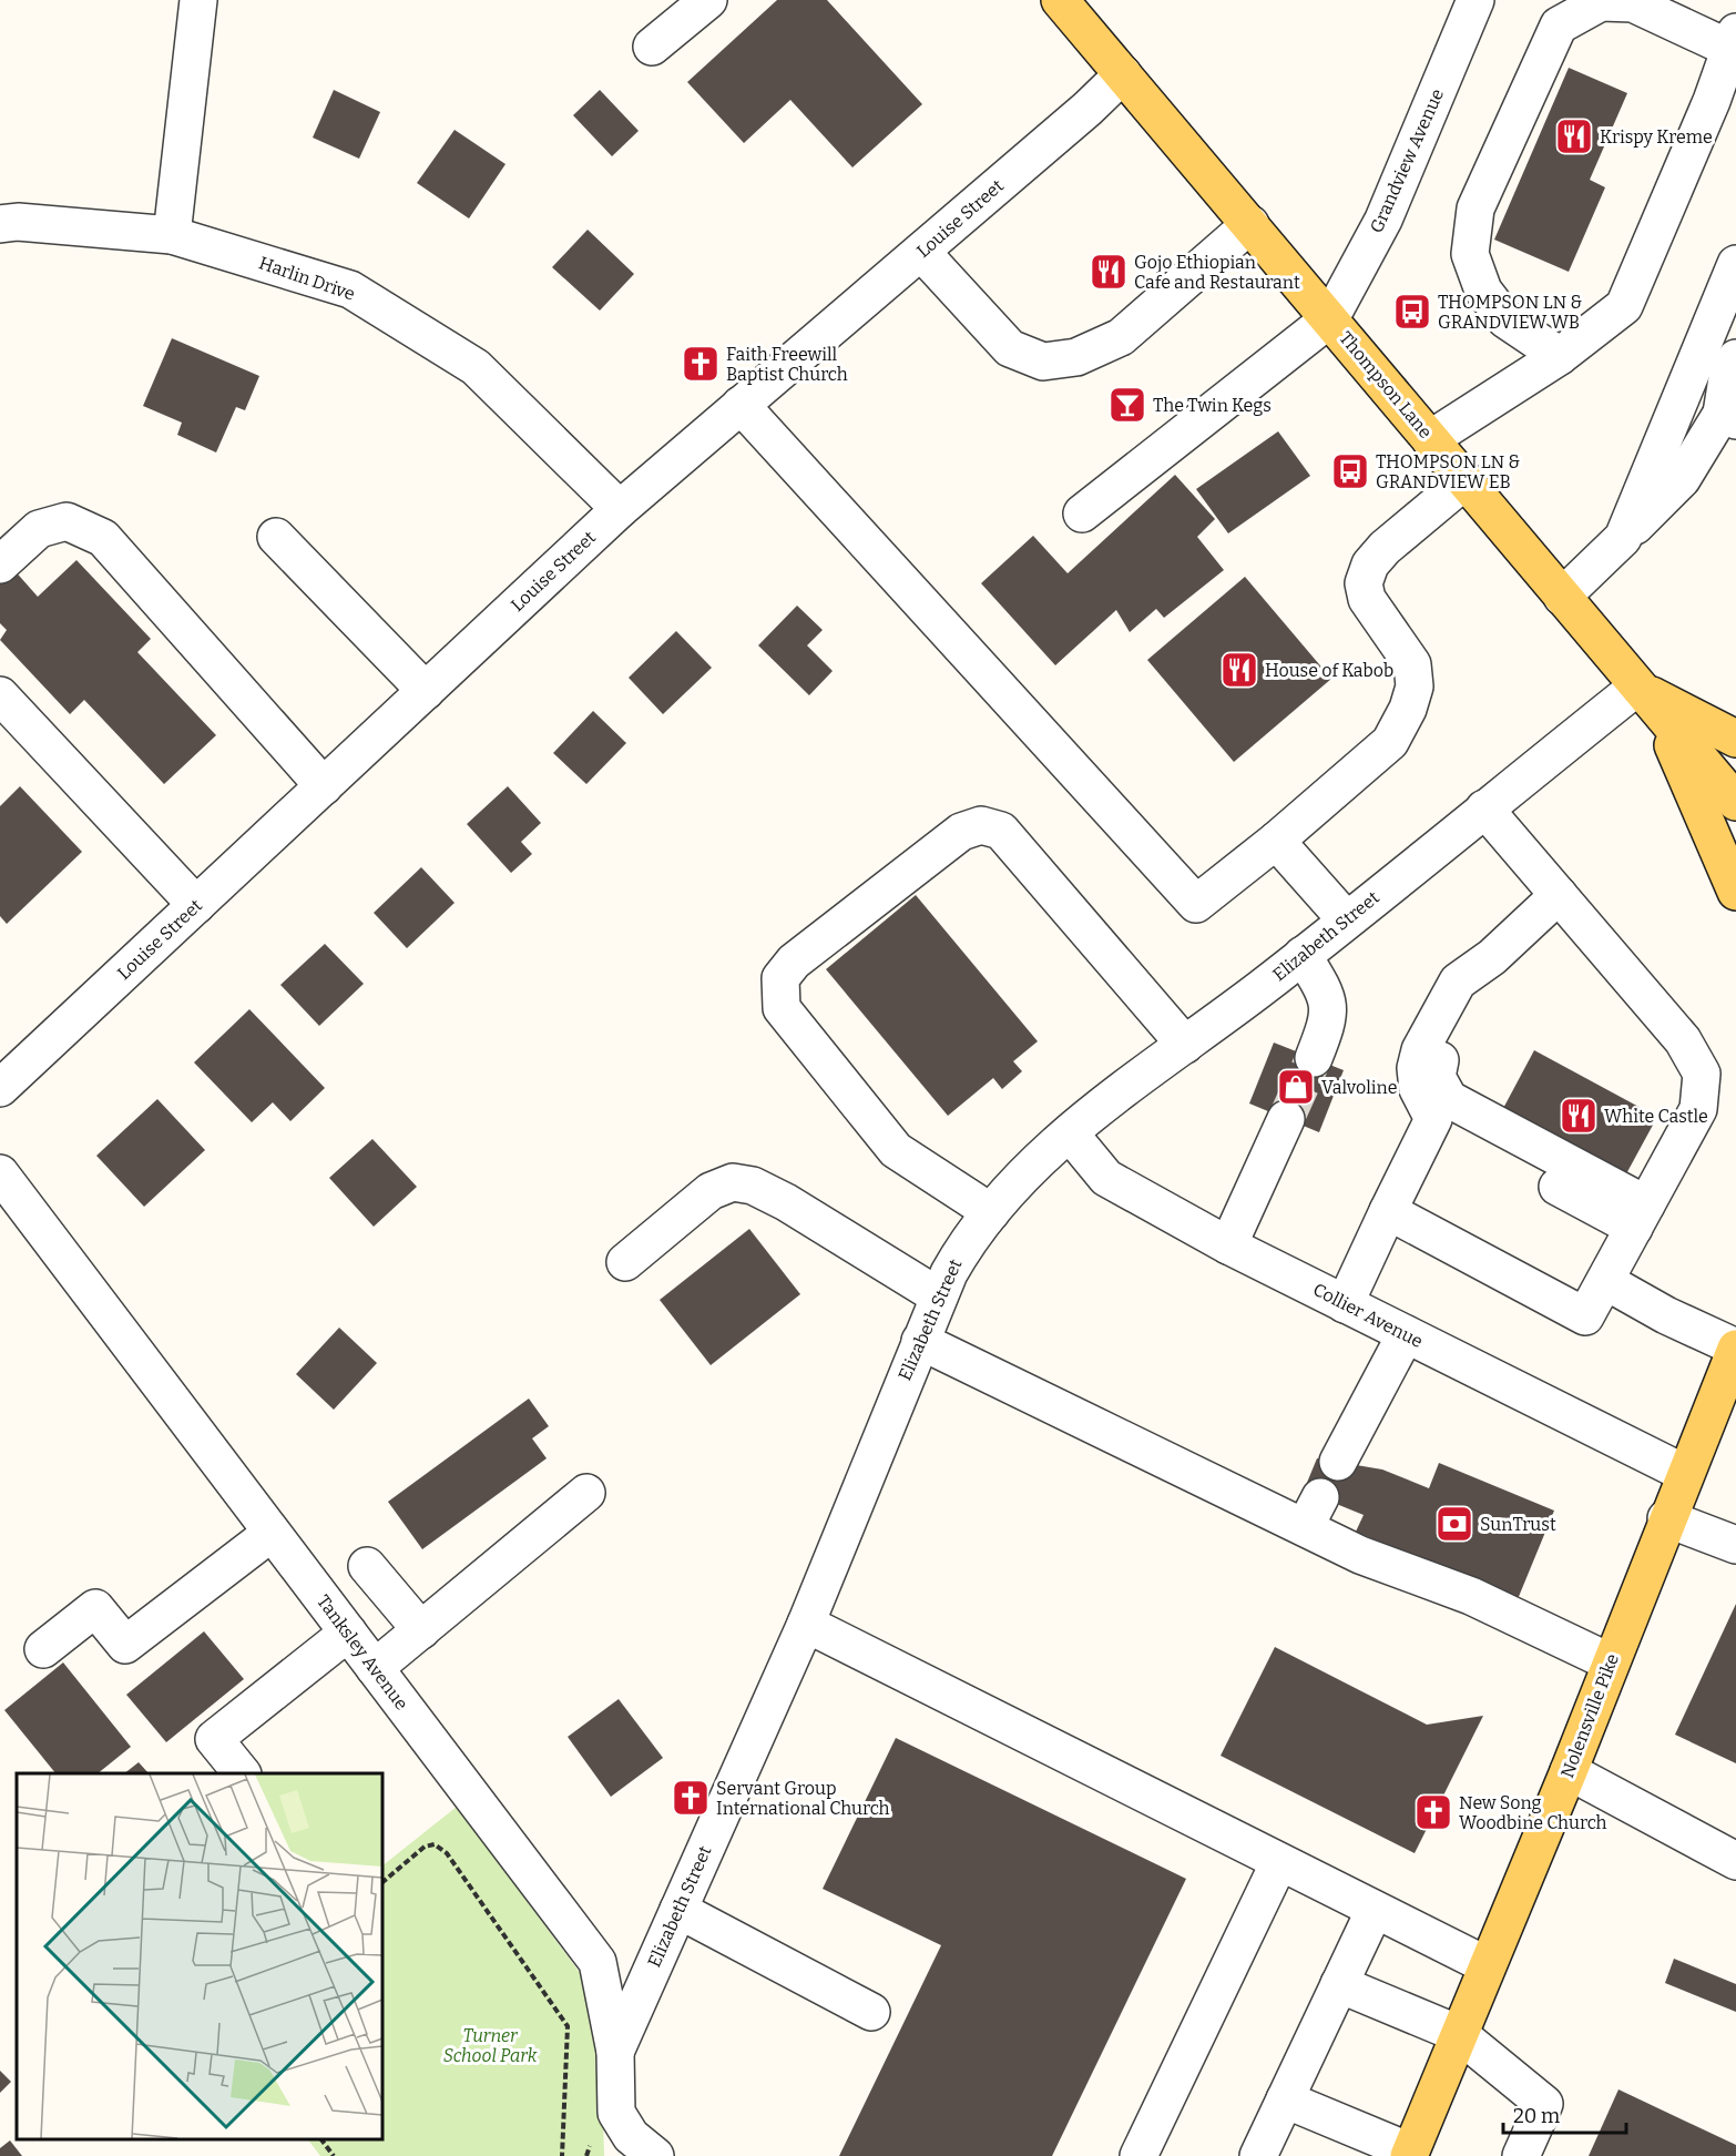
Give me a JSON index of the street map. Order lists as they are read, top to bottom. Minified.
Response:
{"streets":{"main road":["Thompson Lane","Nolensville Pike"],"street":["Grandview Avenue","Louise Street","Harlin Drive","Elizabeth Street","Collier Avenue","Tanksley Avenue"]},"crossings":[["Grandview Avenue","Thompson Lane"],["Louise Street","Harlin Drive"],["Louise Street","Thompson Lane"],["Thompson Lane","Elizabeth Street"],["Elizabeth Street","Collier Avenue"],["Elizabeth Street","Tanksley Avenue"],["Collier Avenue","Nolensville Pike"]],"parks":["Turner School Park"],"places":{"restaurant":["Krispy Kreme","Gojo Ethiopian Cafe and Restaurant","House of Kabob","White Castle"],"bus stop":["THOMPSON LN & GRANDVIEW WB","THOMPSON LN & GRANDVIEW EB"],"church":["Faith Freewill Baptist Church","Servant Group International Church","New Song Woodbine Church"],"bar":["The Twin Kegs"],"shop":["Valvoline"],"bank":["SunTrust"]},"scale_bar":"20 m"}
